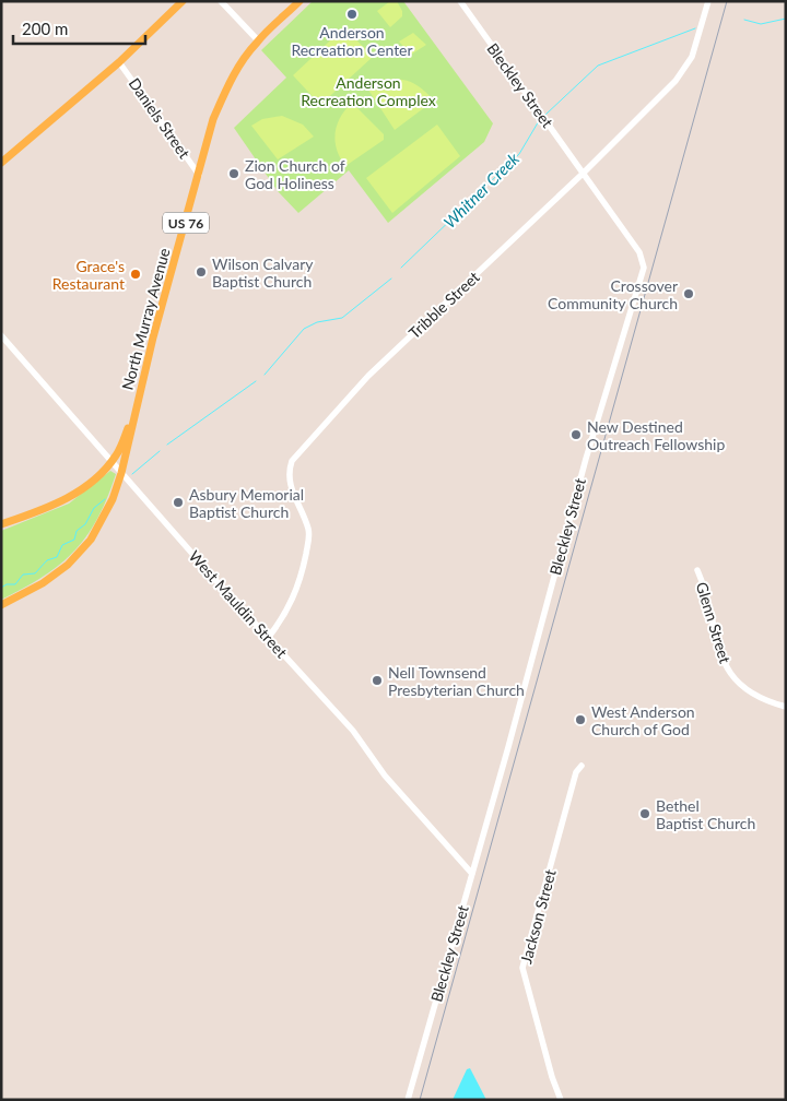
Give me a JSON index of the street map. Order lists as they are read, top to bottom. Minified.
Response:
{"streets":{"main road":["US 76","North Murray Avenue"],"street":["Bleckley Street","Daniels Street","Tribble Street","West Mauldin Street","Glenn Street","Jackson Street"]},"crossings":[["Bleckley Street","Tribble Street"],["Bleckley Street","West Mauldin Street"],["Daniels Street","North Murray Avenue"],["US 76","North Murray Avenue"],["US 76","West Mauldin Street"],["Tribble Street","West Mauldin Street"],["North Murray Avenue","West Mauldin Street"]],"water":["Whitner Creek"],"parks":["Anderson Recreation Complex"],"places":["Anderson Recreation Center","Zion Church of God Holiness","Wilson Calvary Baptist Church","Grace's Restaurant","Crossover Community Church","New Destined Outreach Fellowship","Asbury Memorial Baptist Church","Nell Townsend Presbyterian Church","West Anderson Church of God","Bethel Baptist Church"],"scale_bar":"200 m"}
